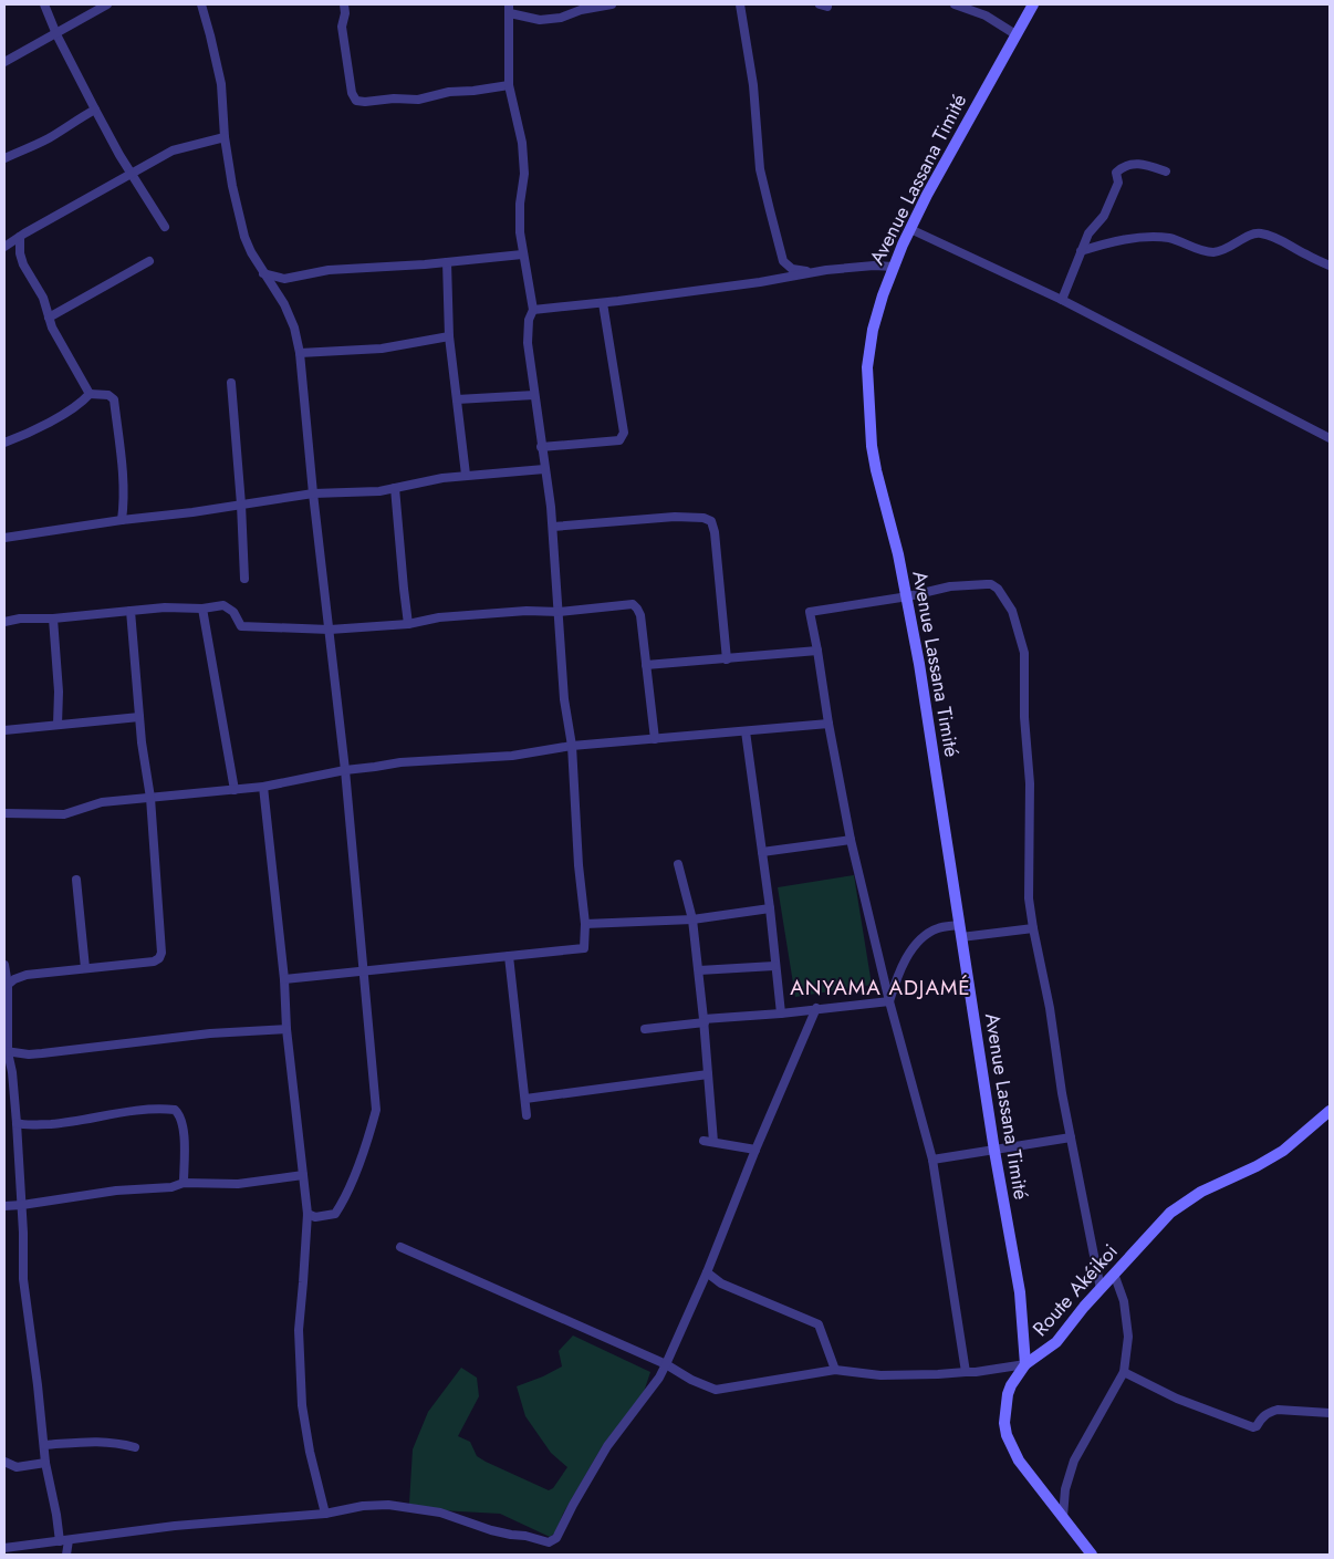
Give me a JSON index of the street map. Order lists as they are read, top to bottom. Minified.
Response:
{"streets":{"street":["Avenue Lassana Timité","Route Akéikoi"]},"crossings":[["Avenue Lassana Timité","Route Akéikoi"]],"districts":["ANYAMA ADJAMÉ"]}
